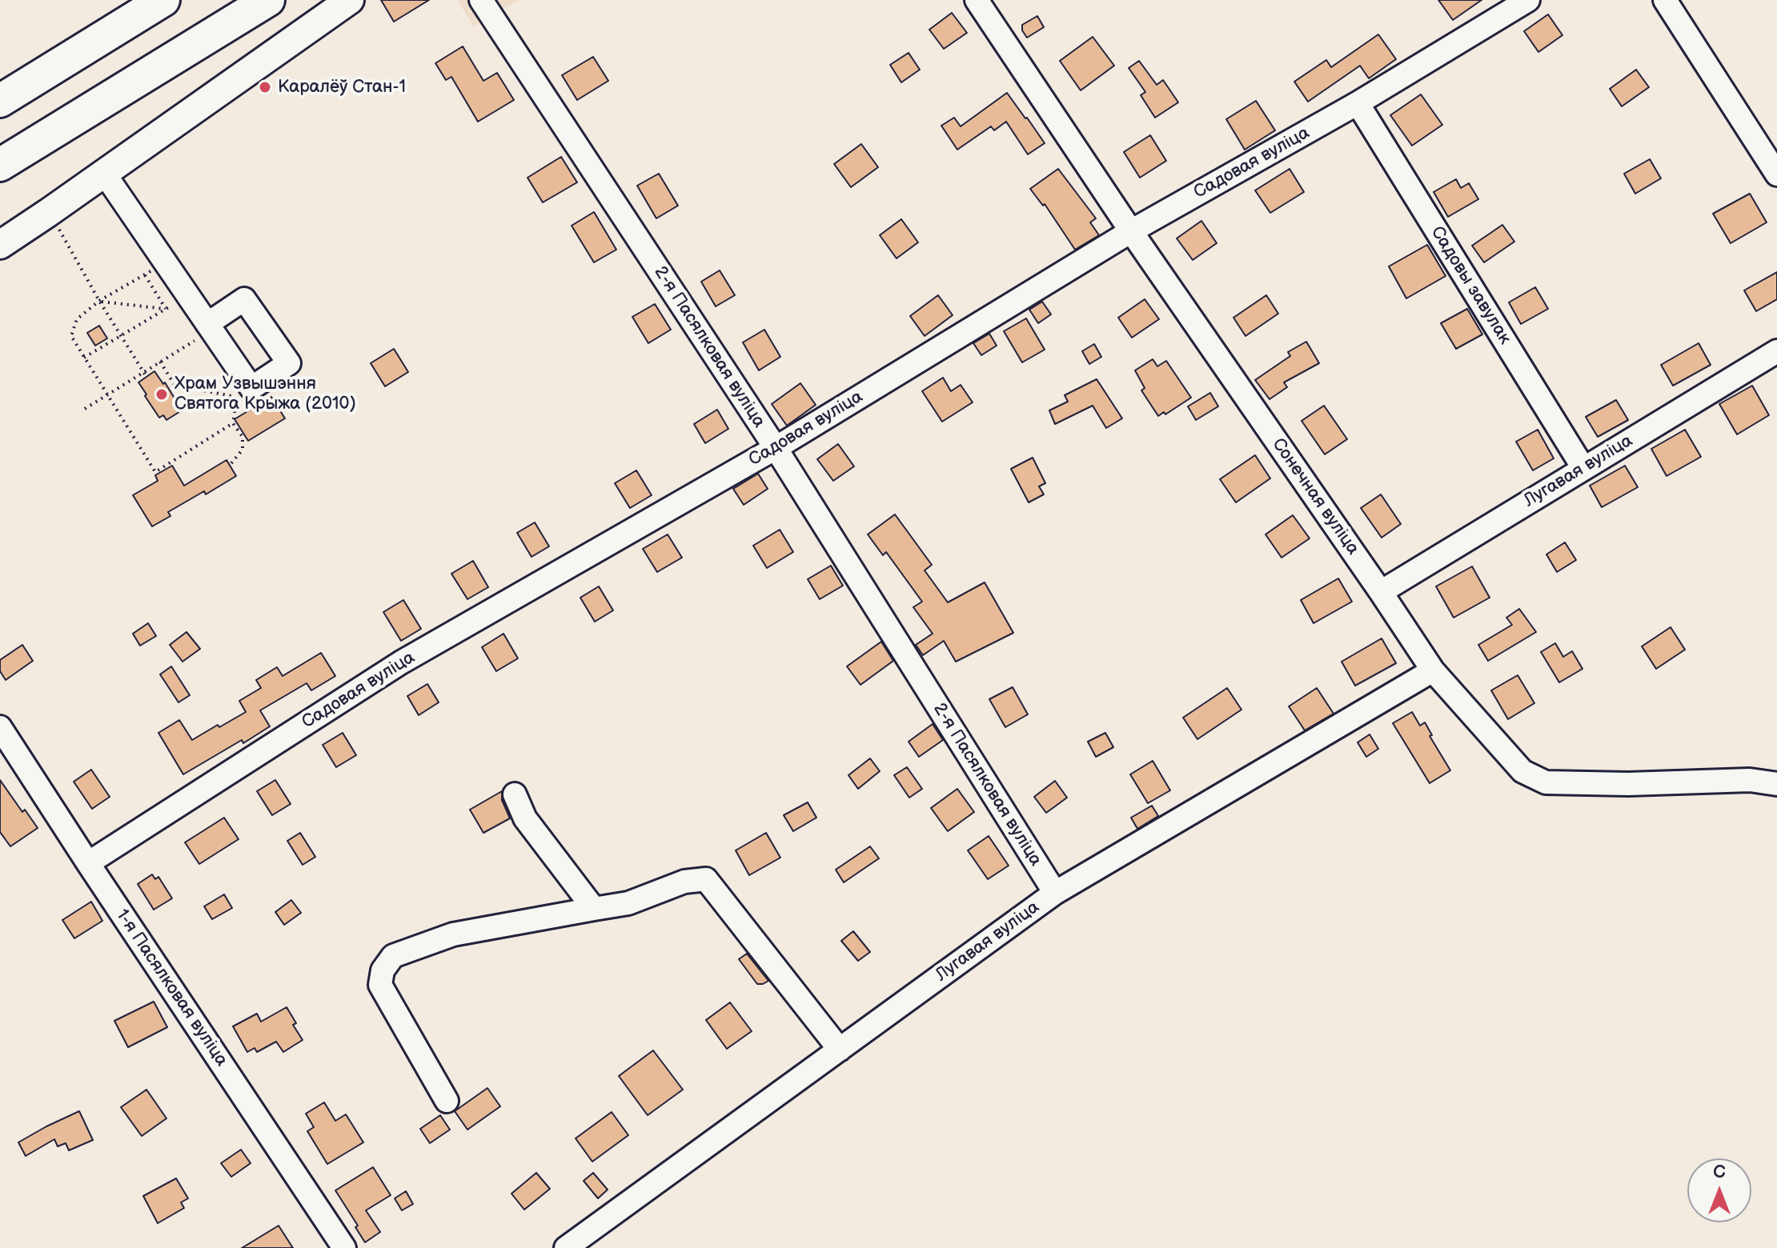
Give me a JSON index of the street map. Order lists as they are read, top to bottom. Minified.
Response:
{"streets":{"street":["Садовая вуліца","Садовы завулак","2-я Пасялковая вуліца","Лугавая вуліца","Сонечная вуліца","1-я Пасялковая вуліца"]},"crossings":[["Садовая вуліца","Садовы завулак"],["Садовая вуліца","2-я Пасялковая вуліца"],["Садовая вуліца","Сонечная вуліца"],["Садовая вуліца","1-я Пасялковая вуліца"],["Садовы завулак","Лугавая вуліца"],["2-я Пасялковая вуліца","Лугавая вуліца"],["Лугавая вуліца","Сонечная вуліца"]],"places":["Каралёў Стан-1","Храм Узвышэння Святога Крыжа (2010)"],"north":"top"}
